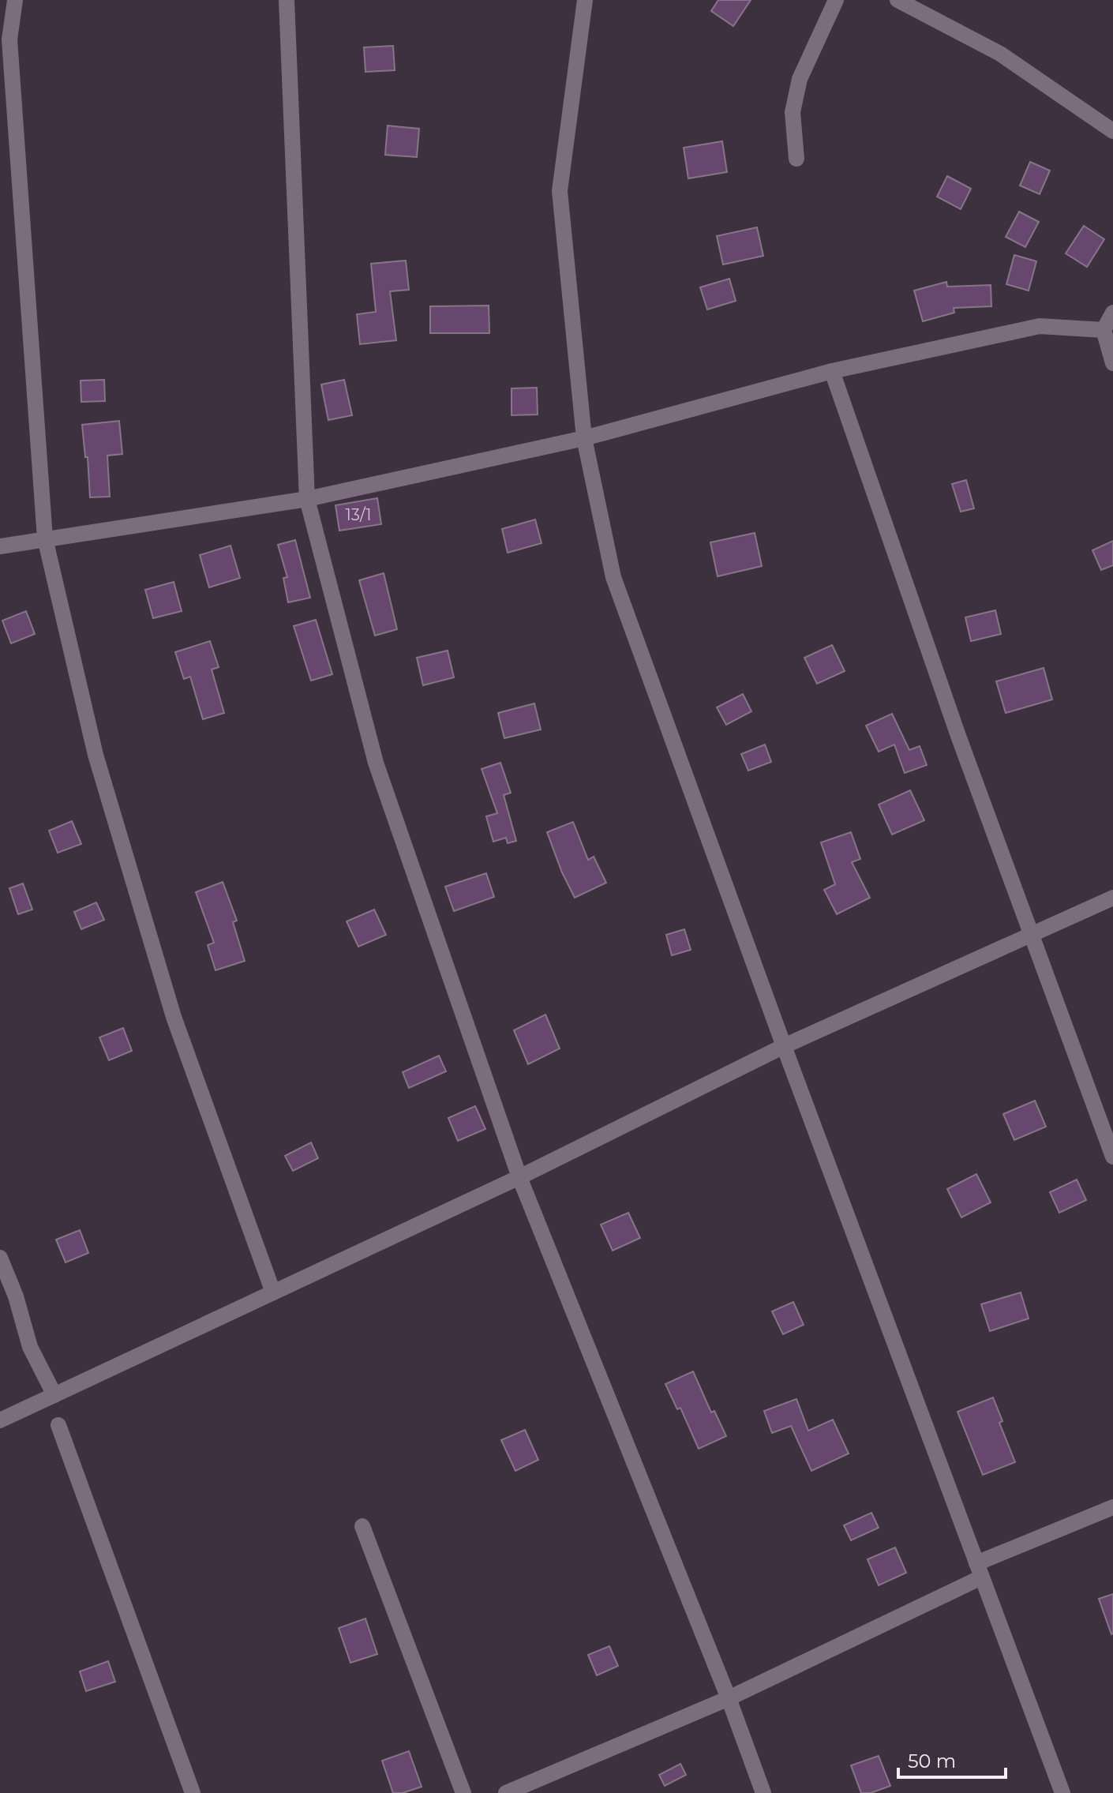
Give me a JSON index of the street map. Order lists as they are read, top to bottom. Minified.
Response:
{"house_numbers":["13/1"],"scale_bar":"50 m"}
